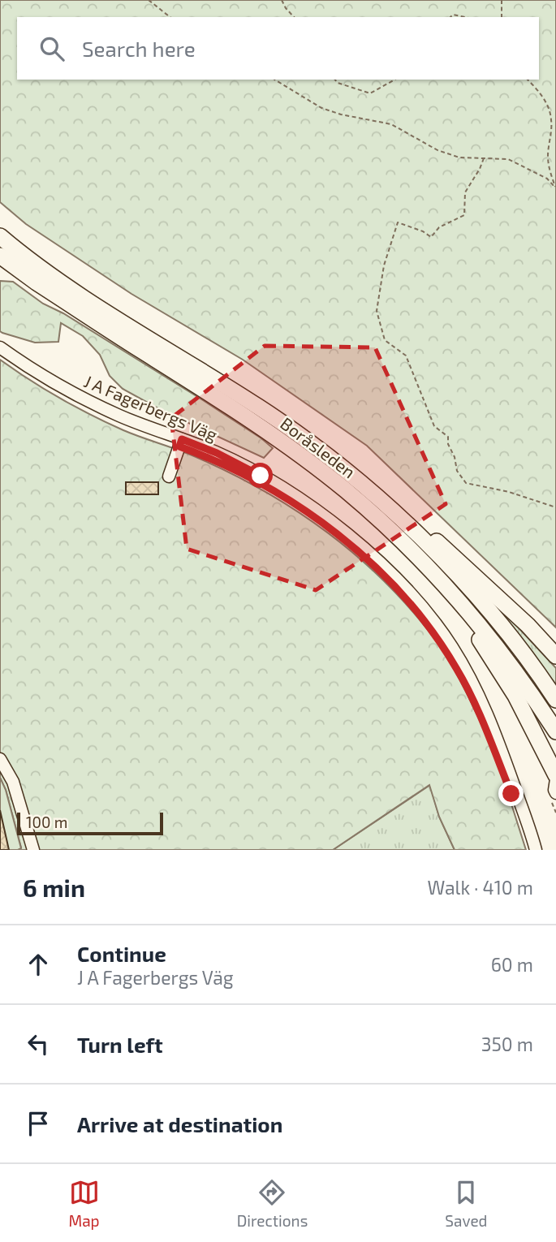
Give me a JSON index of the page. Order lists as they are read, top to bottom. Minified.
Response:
{"streets":{"highway":["Boråsleden"],"street":["J A Fagerbergs Väg"]},"scale_bar":"100 m","page":{"search":"Search here","scale":"100 m","heading":["6 min","Walk · 410 m"],"list":[["Continue","J A Fagerbergs Väg","60 m"],["Turn left","350 m"],"Arrive at destination"],"nav":["Map","Directions","Saved"]}}
